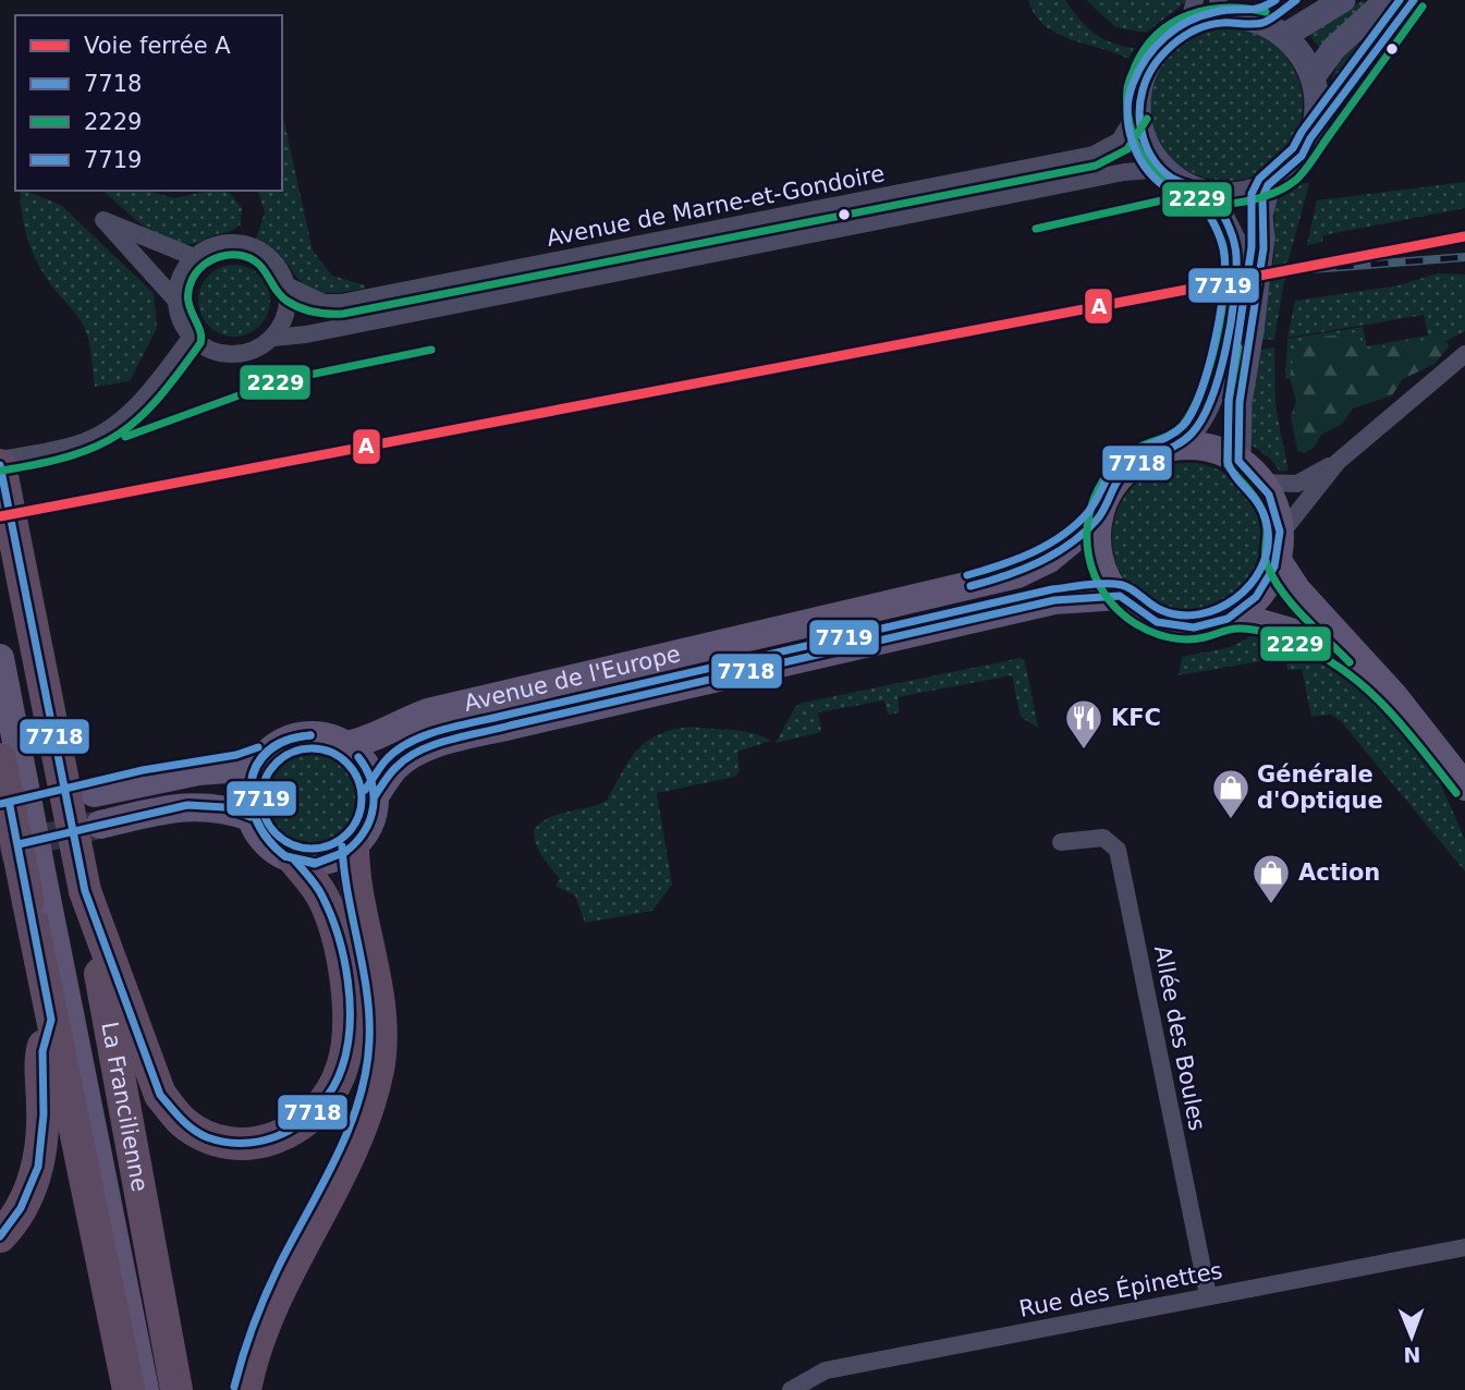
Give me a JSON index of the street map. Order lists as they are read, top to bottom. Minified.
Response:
{"streets":{"highway":["La Francilienne"],"main road":["Avenue de l'Europe"],"street":["Avenue de Marne-et-Gondoire","Allée des Boules","Rue des Épinettes"]},"crossings":[["Allée des Boules","Rue des Épinettes"]],"places":{"restaurant":["KFC"],"shop":["Générale d'Optique","Action"]},"lines":["transit line 7718","transit line 7719","transit line 2229","rail line A"],"legend":["Voie ferrée A","7718","2229","7719"],"north":"bottom"}
